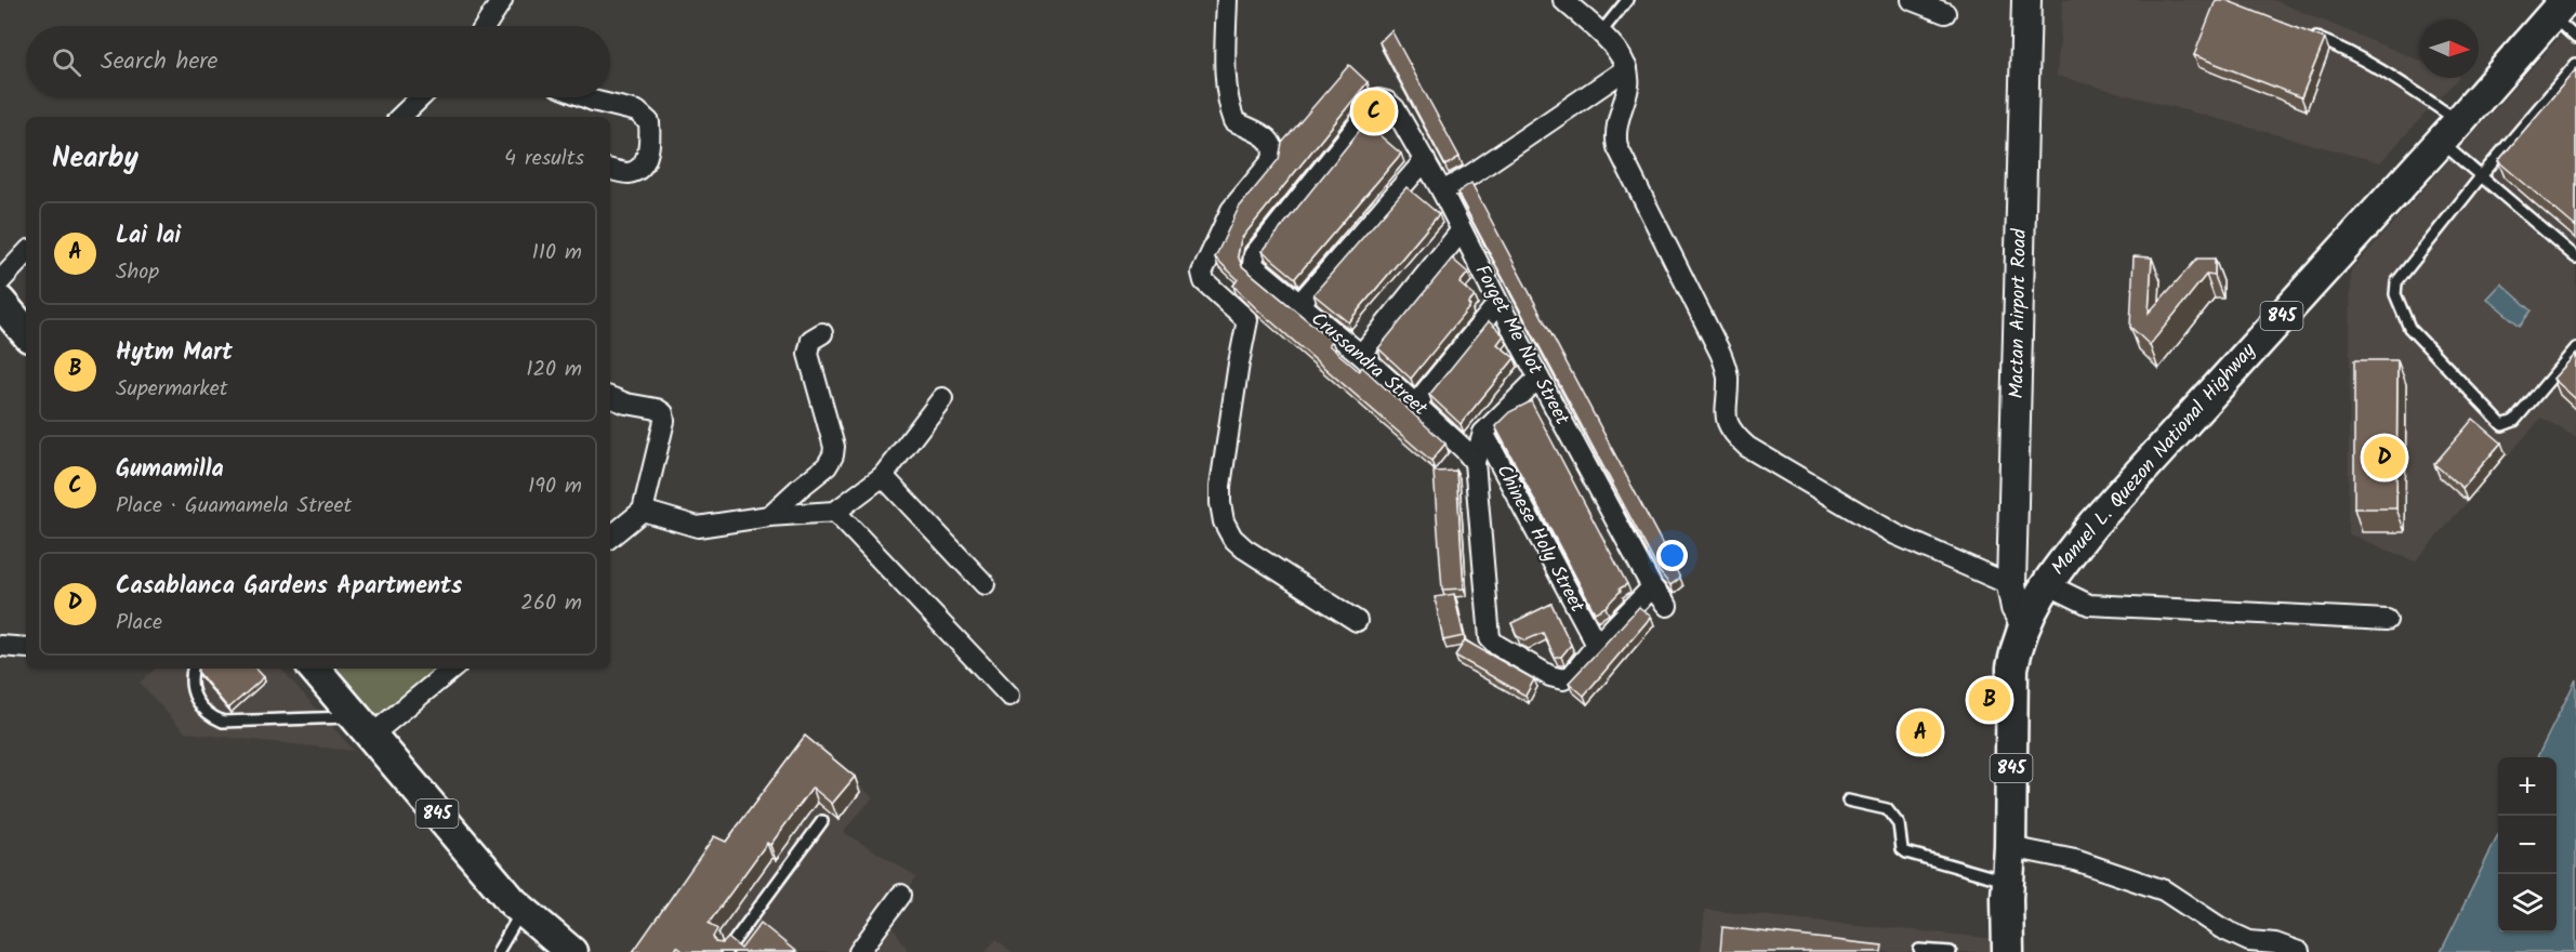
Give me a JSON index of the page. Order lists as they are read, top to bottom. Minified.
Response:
{"streets":{"main road":["Mactan Airport Road","845","Manuel L. Quezon National Highway"],"street":["Forget Me Not Street","Crussandra Street","Chinese Holy Street"]},"crossings":[["Mactan Airport Road","Manuel L. Quezon National Highway"],["Forget Me Not Street","Crussandra Street"]],"north":"right","page":{"search":"Search here","pins":["C","D","B","A"],"heading":["Nearby","4 results"],"list":[{"mark":"A","name":"Lai lai","note":"Shop","value":"110 m"},{"mark":"B","name":"Hytm Mart","note":"Supermarket","value":"120 m"},{"mark":"C","name":"Gumamilla","note":"Place · Guamamela Street","value":"190 m"},{"mark":"D","name":"Casablanca Gardens Apartments","note":"Place","value":"260 m"}],"map_buttons":["+","−"]}}
